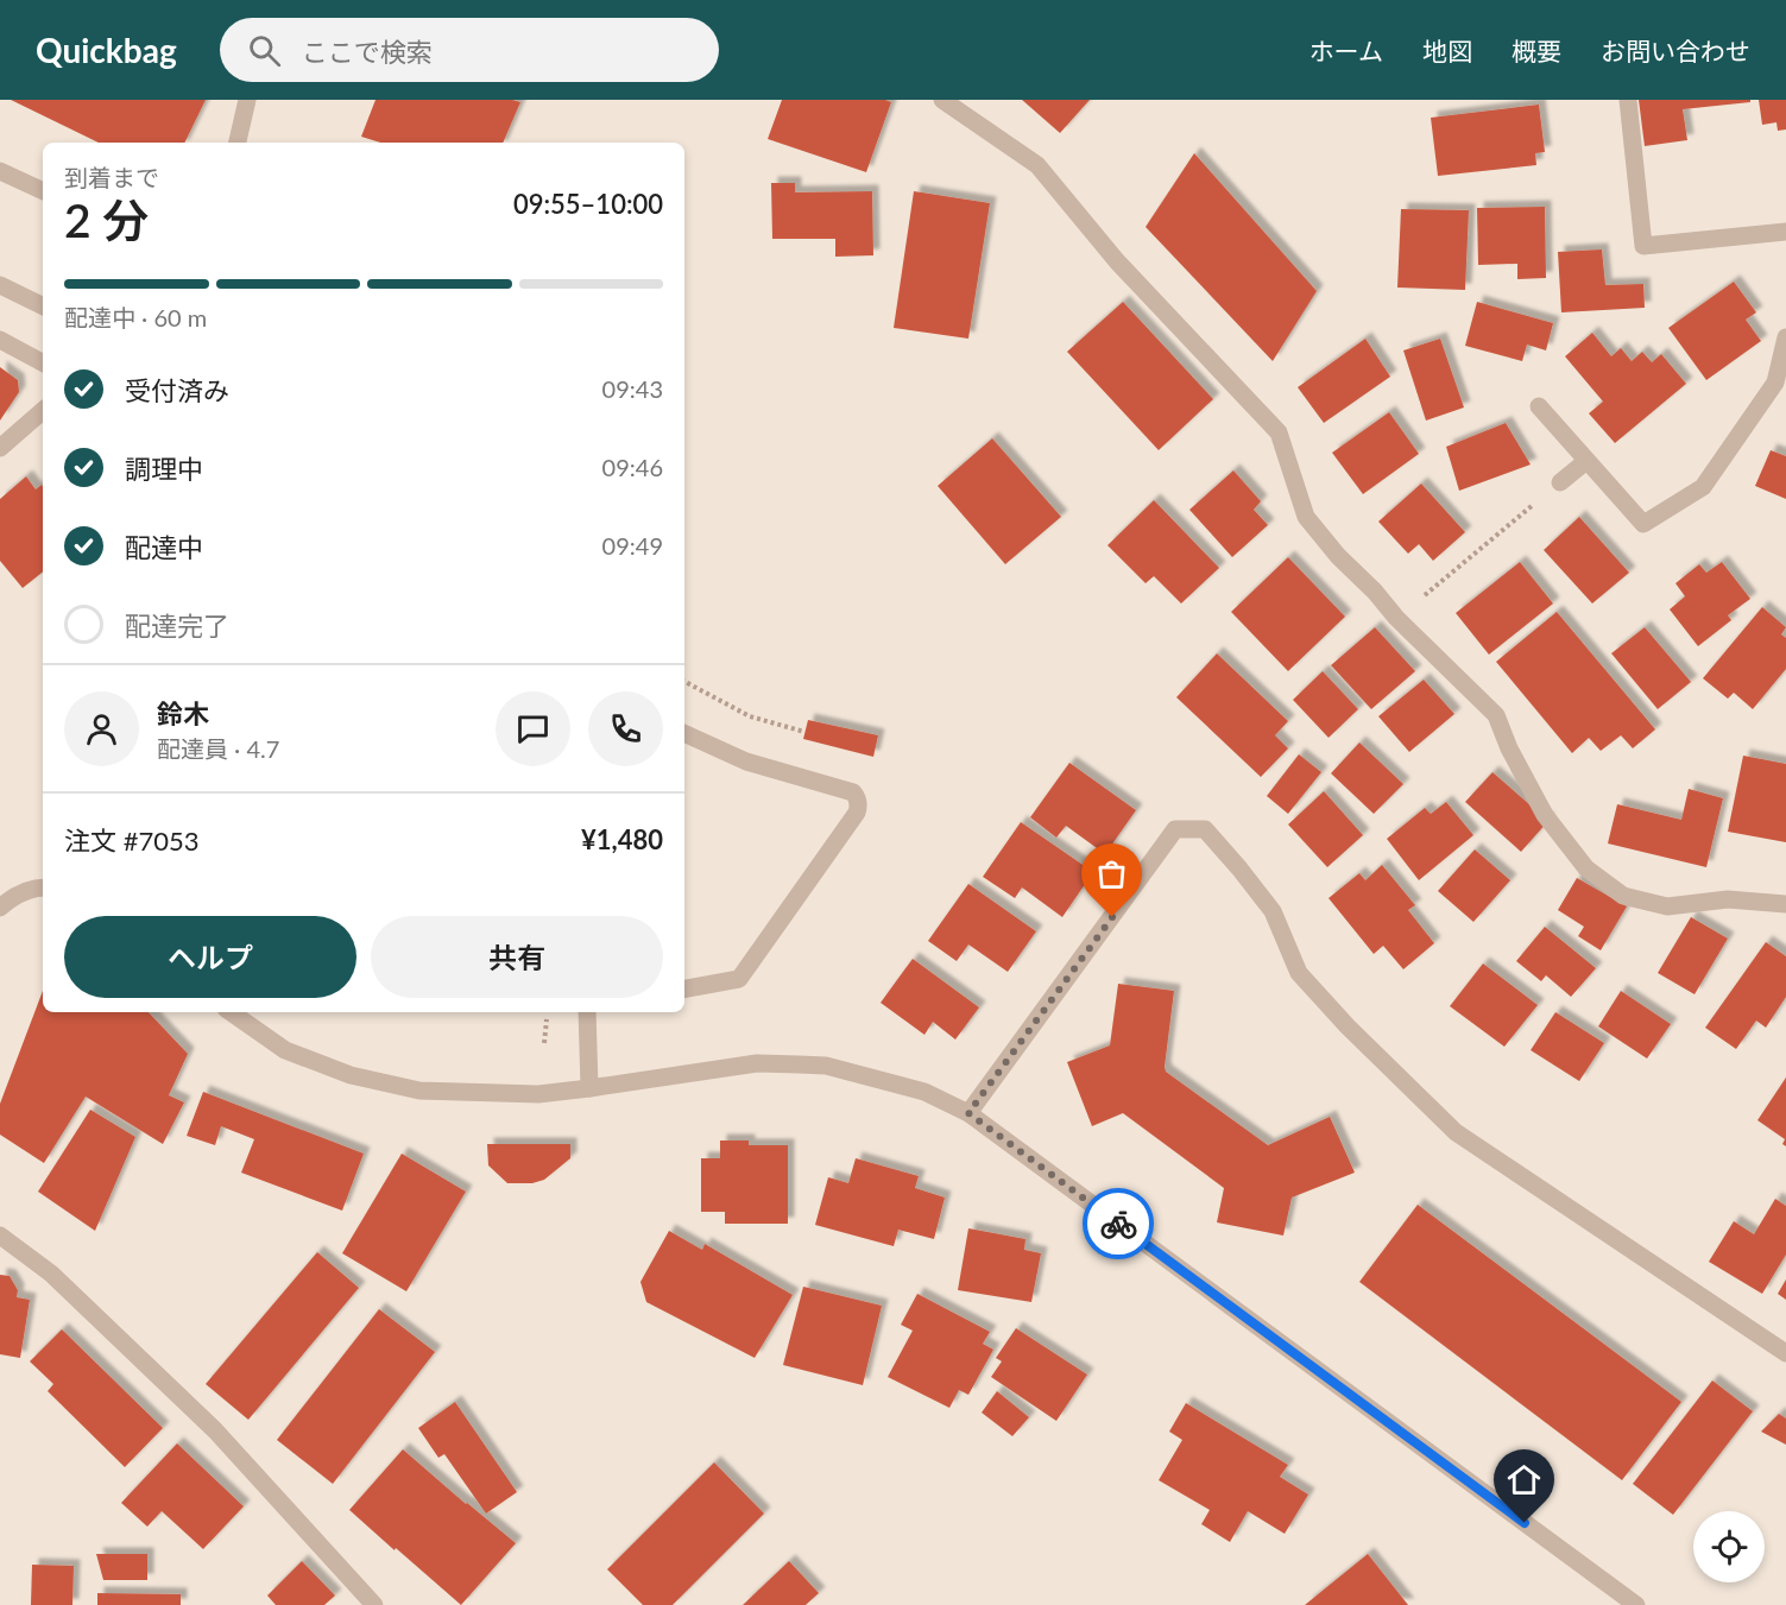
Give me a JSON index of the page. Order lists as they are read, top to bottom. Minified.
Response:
{"page":{"header":"Quickbag","search":"ここで検索","nav":["ホーム","地図","概要","お問い合わせ"],"heading":["2 分","到着まで","09:55–10:00"],"panel":["鈴木","配達員 · 4.7","注文 #7053","¥1,480"],"bar":"配達中 · 60 m","list":[["受付済み","09:43"],["調理中","09:46"],["配達中","09:49"],"配達完了"],"buttons":["ヘルプ","共有"]}}
